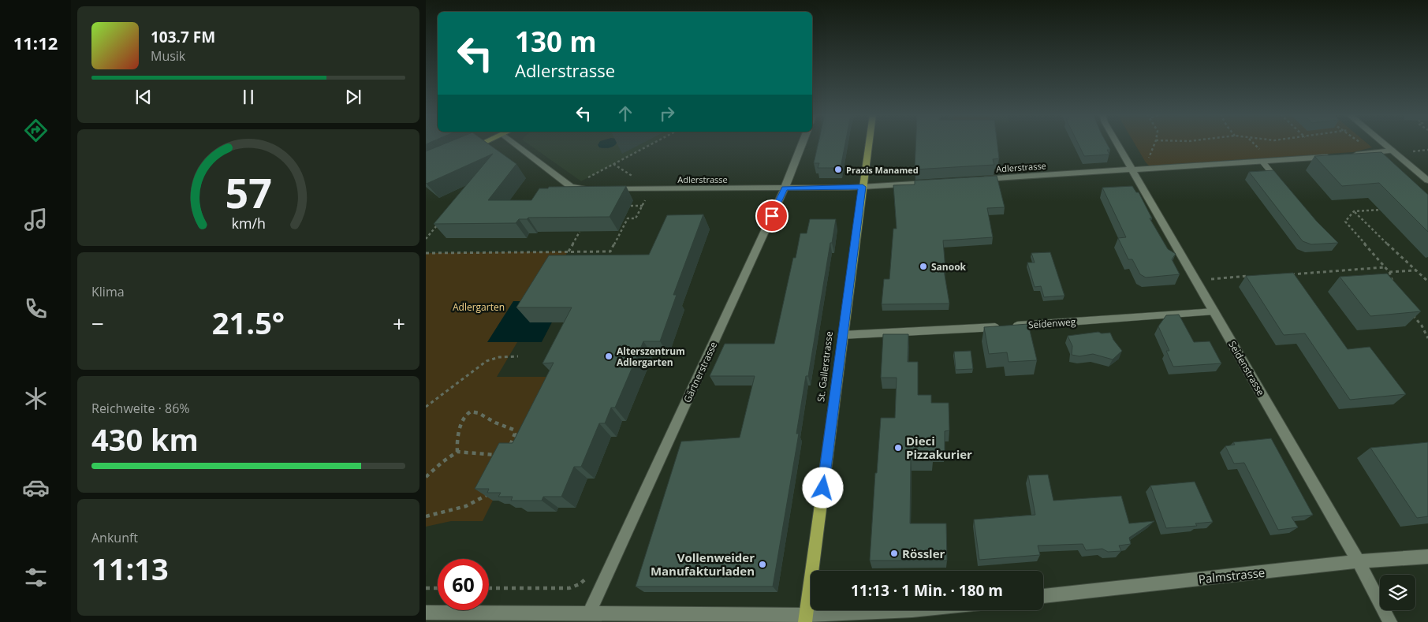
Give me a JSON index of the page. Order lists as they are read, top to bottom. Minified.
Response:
{"streets":{"main road":["St. Gallerstrasse"],"street":["Adlerstrasse","Seidenstrasse","Gärtnerstrasse","Palmstrasse"],"lane":["Seidenweg"]},"crossings":[["Adlerstrasse","St. Gallerstrasse"],["Adlerstrasse","Seidenstrasse"],["Adlerstrasse","Gärtnerstrasse"],["Seidenweg","St. Gallerstrasse"],["Seidenweg","Seidenstrasse"],["Seidenstrasse","Palmstrasse"]],"parks":["Adlergarten"],"places":["Praxis Manamed","Sanook","Alterszentrum Adlergarten","Dieci Pizzakurier","Rössler","Vollenweider Manufakturladen"],"page":{"tabs":"11:12","turn":["130 m","Adlerstrasse"],"song":["103.7 FM","Musik"],"tile":["Klima",["Reichweite · 86%","430 km"],["Ankunft","11:13"]],"heat":["−","21.5°","+"],"limit":"60","trip":"11:13 · 1 Min. · 180 m","gauge":["57","km/h"]}}
